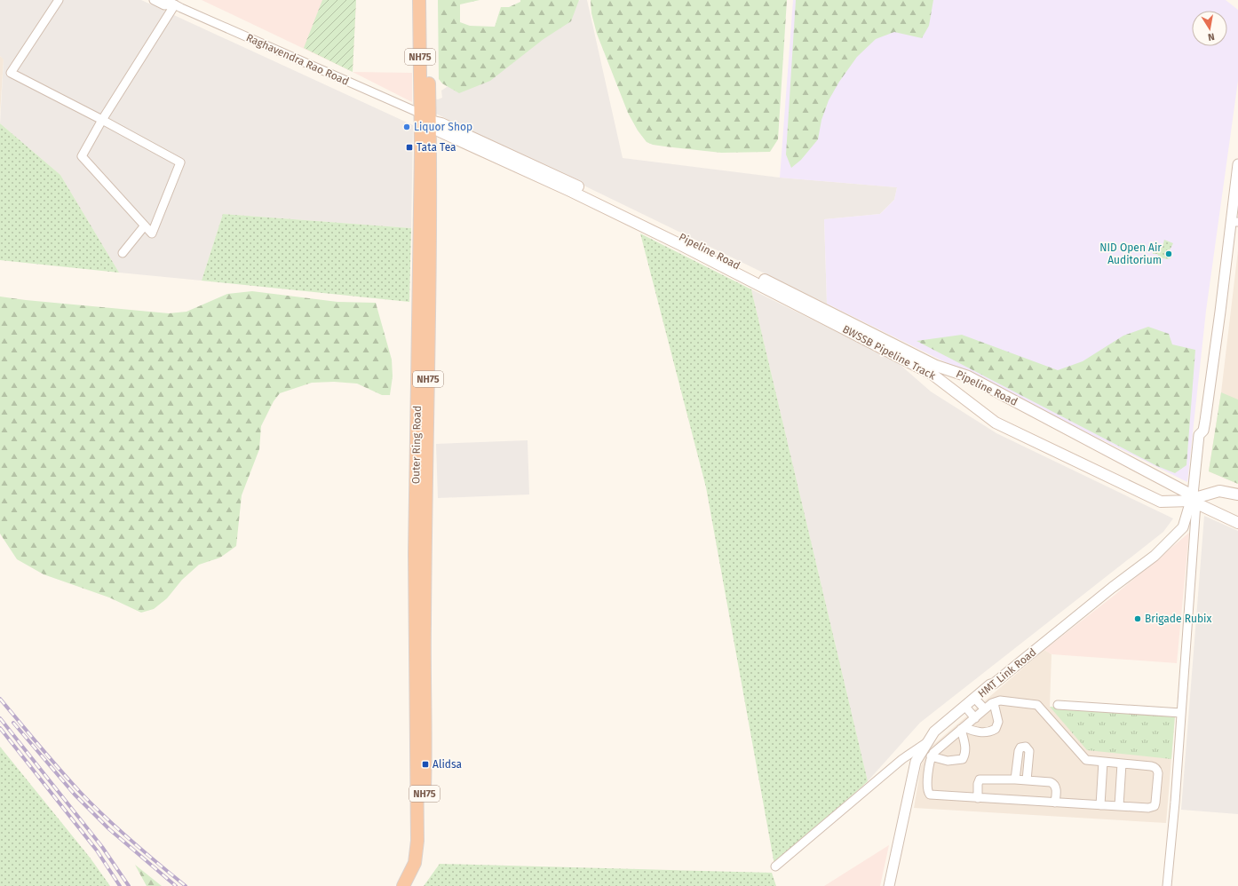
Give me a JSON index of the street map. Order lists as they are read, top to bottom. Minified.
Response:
{"streets":{"highway":["NH75","Outer Ring Road"],"main road":["Pipeline Road","BWSSB Pipeline Track"],"street":["Raghavendra Rao Road","HMT Link Road"]},"crossings":[["Raghavendra Rao Road","Pipeline Road"],["Raghavendra Rao Road","Outer Ring Road"],["Pipeline Road","BWSSB Pipeline Track"],["Pipeline Road","Outer Ring Road"],["Pipeline Road","HMT Link Road"],["BWSSB Pipeline Track","HMT Link Road"]],"places":{"other":["Liquor Shop","NID Open Air Auditorium","Brigade Rubix"],"transit":["Tata Tea","Alidsa"]},"north":"bottom"}
